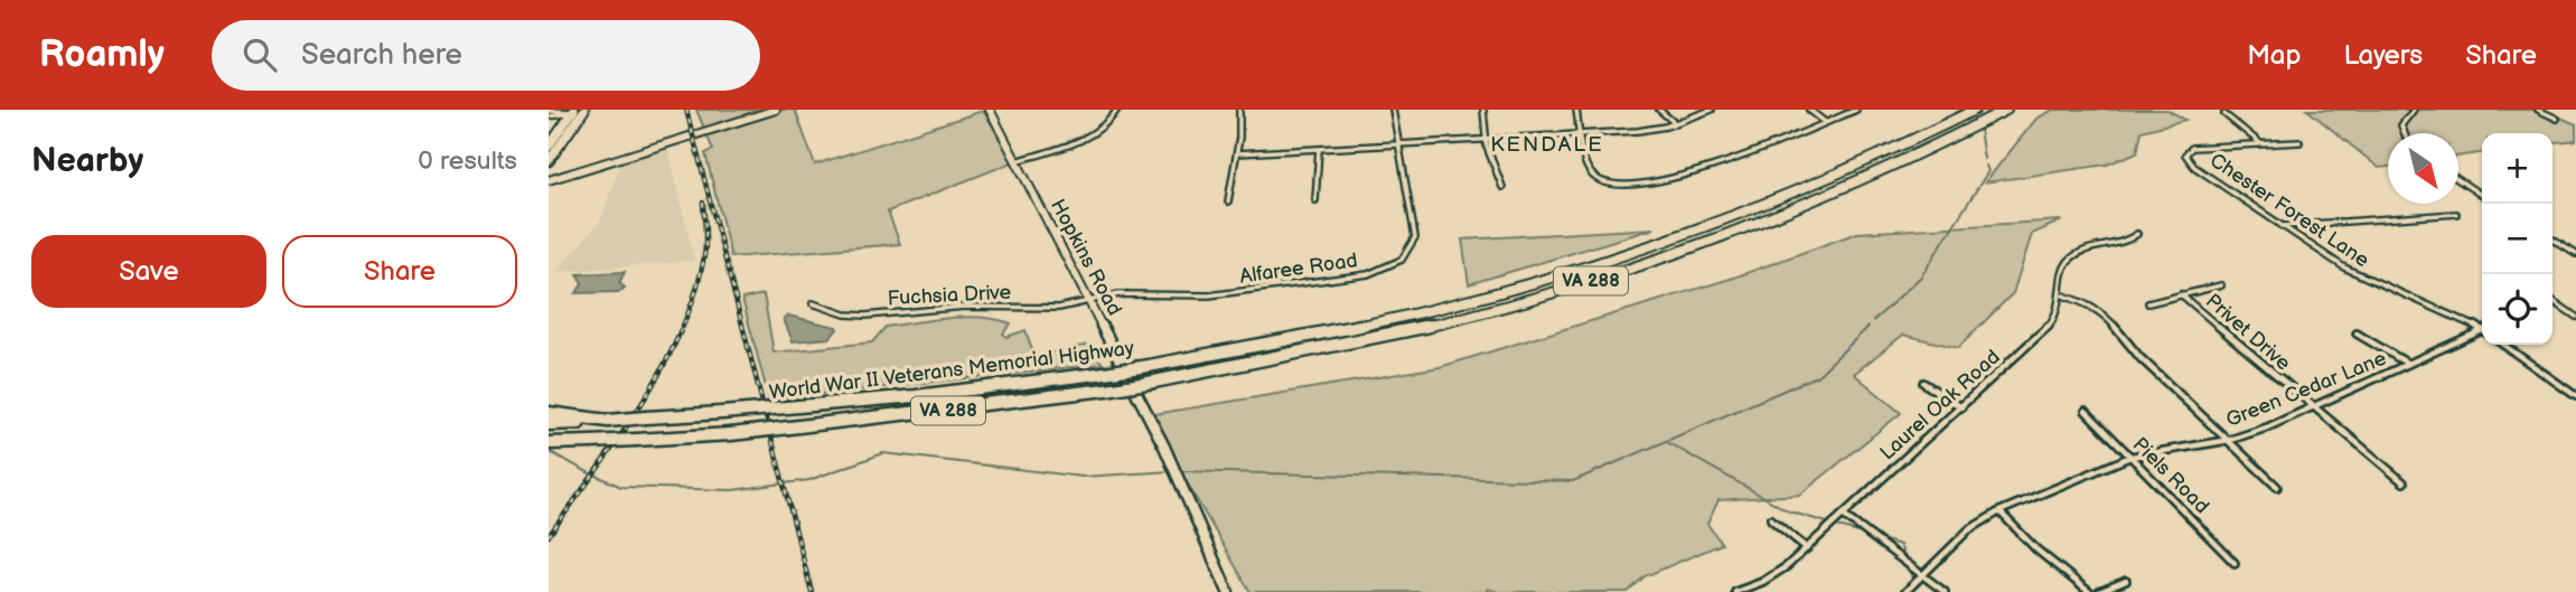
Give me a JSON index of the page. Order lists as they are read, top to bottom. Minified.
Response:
{"streets":{"highway":["VA 288","World War II Veterans Memorial Highway"],"main road":["Hopkins Road"],"street":["Chester Forest Lane","Alfaree Road","Fuchsia Drive","Privet Drive","Green Cedar Lane","Laurel Oak Road","Piels Road"]},"crossings":[["Hopkins Road","Alfaree Road"],["Hopkins Road","Fuchsia Drive"],["Alfaree Road","Fuchsia Drive"],["Privet Drive","Green Cedar Lane"],["Green Cedar Lane","Piels Road"]],"districts":["KENDALE"],"north":"bottom right","page":{"header":"Roamly","search":"Search here","nav":["Map","Layers","Share"],"heading":["Nearby","0 results"],"map_buttons":["+","−"],"buttons":["Save","Share"]}}
